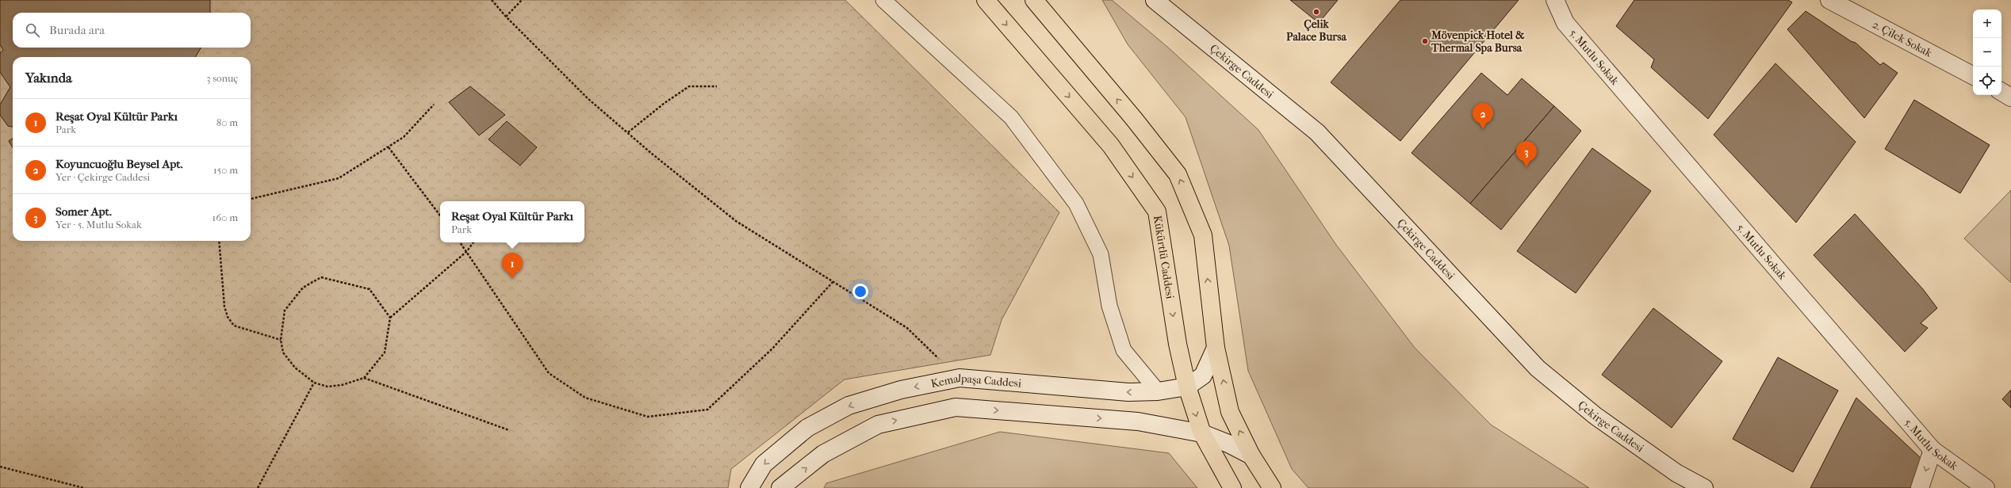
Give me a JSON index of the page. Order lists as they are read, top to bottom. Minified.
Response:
{"streets":{"main road":["2. Çilek Sokak","5. Mutlu Sokak","Çekirge Caddesi","Kükürtlü Caddesi","Kemalpaşa Caddesi"]},"crossings":[["Kükürtlü Caddesi","Kemalpaşa Caddesi"]],"places":["Çelik Palace Bursa","Mövenpick Hotel & Thermal Spa Bursa"],"page":{"map_buttons":["+","−"],"search":"Burada ara","heading":["Yakında","3 sonuç"],"list":[{"mark":"1","name":"Reşat Oyal Kültür Parkı","note":"Park","value":"80 m"},{"mark":"2","name":"Koyuncuoğlu Beysel Apt.","note":"Yer · Çekirge Caddesi","value":"150 m"},{"mark":"3","name":"Somer Apt.","note":"Yer · 5. Mutlu Sokak","value":"160 m"}],"pins":["2","3","1"],"popup":["Reşat Oyal Kültür Parkı","Park"]}}
